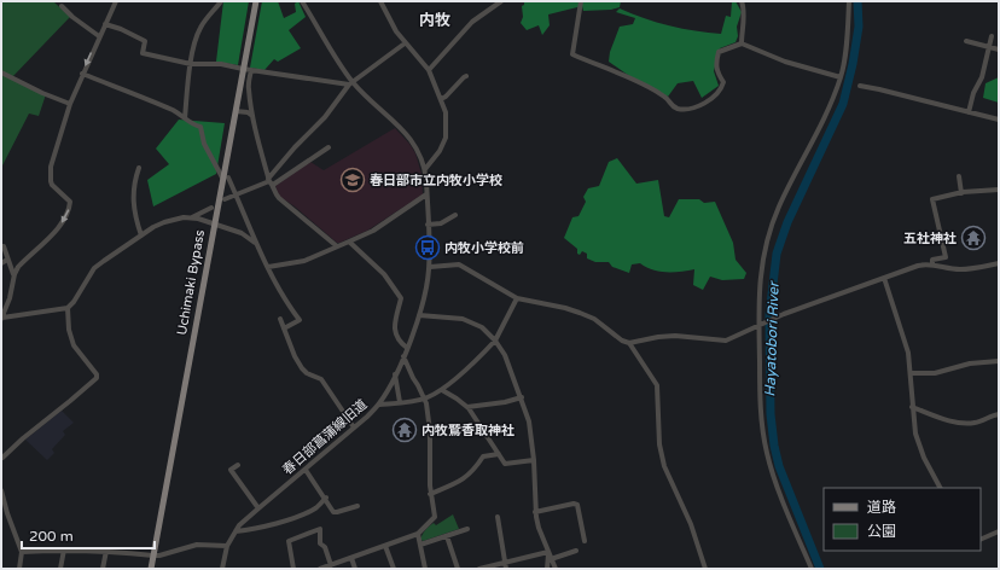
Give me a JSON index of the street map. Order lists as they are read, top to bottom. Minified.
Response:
{"streets":{"main road":["Uchimaki Bypass"],"street":["春日部菖蒲線旧道"]},"districts":["内牧"],"water":["Hayatobori River"],"places":{"school or university":["春日部市立内牧小学校"],"temple":["五社神社","内牧鷲香取神社"],"bus stop":["内牧小学校前"]},"legend":["道路","公園"],"scale_bar":"200 m"}
